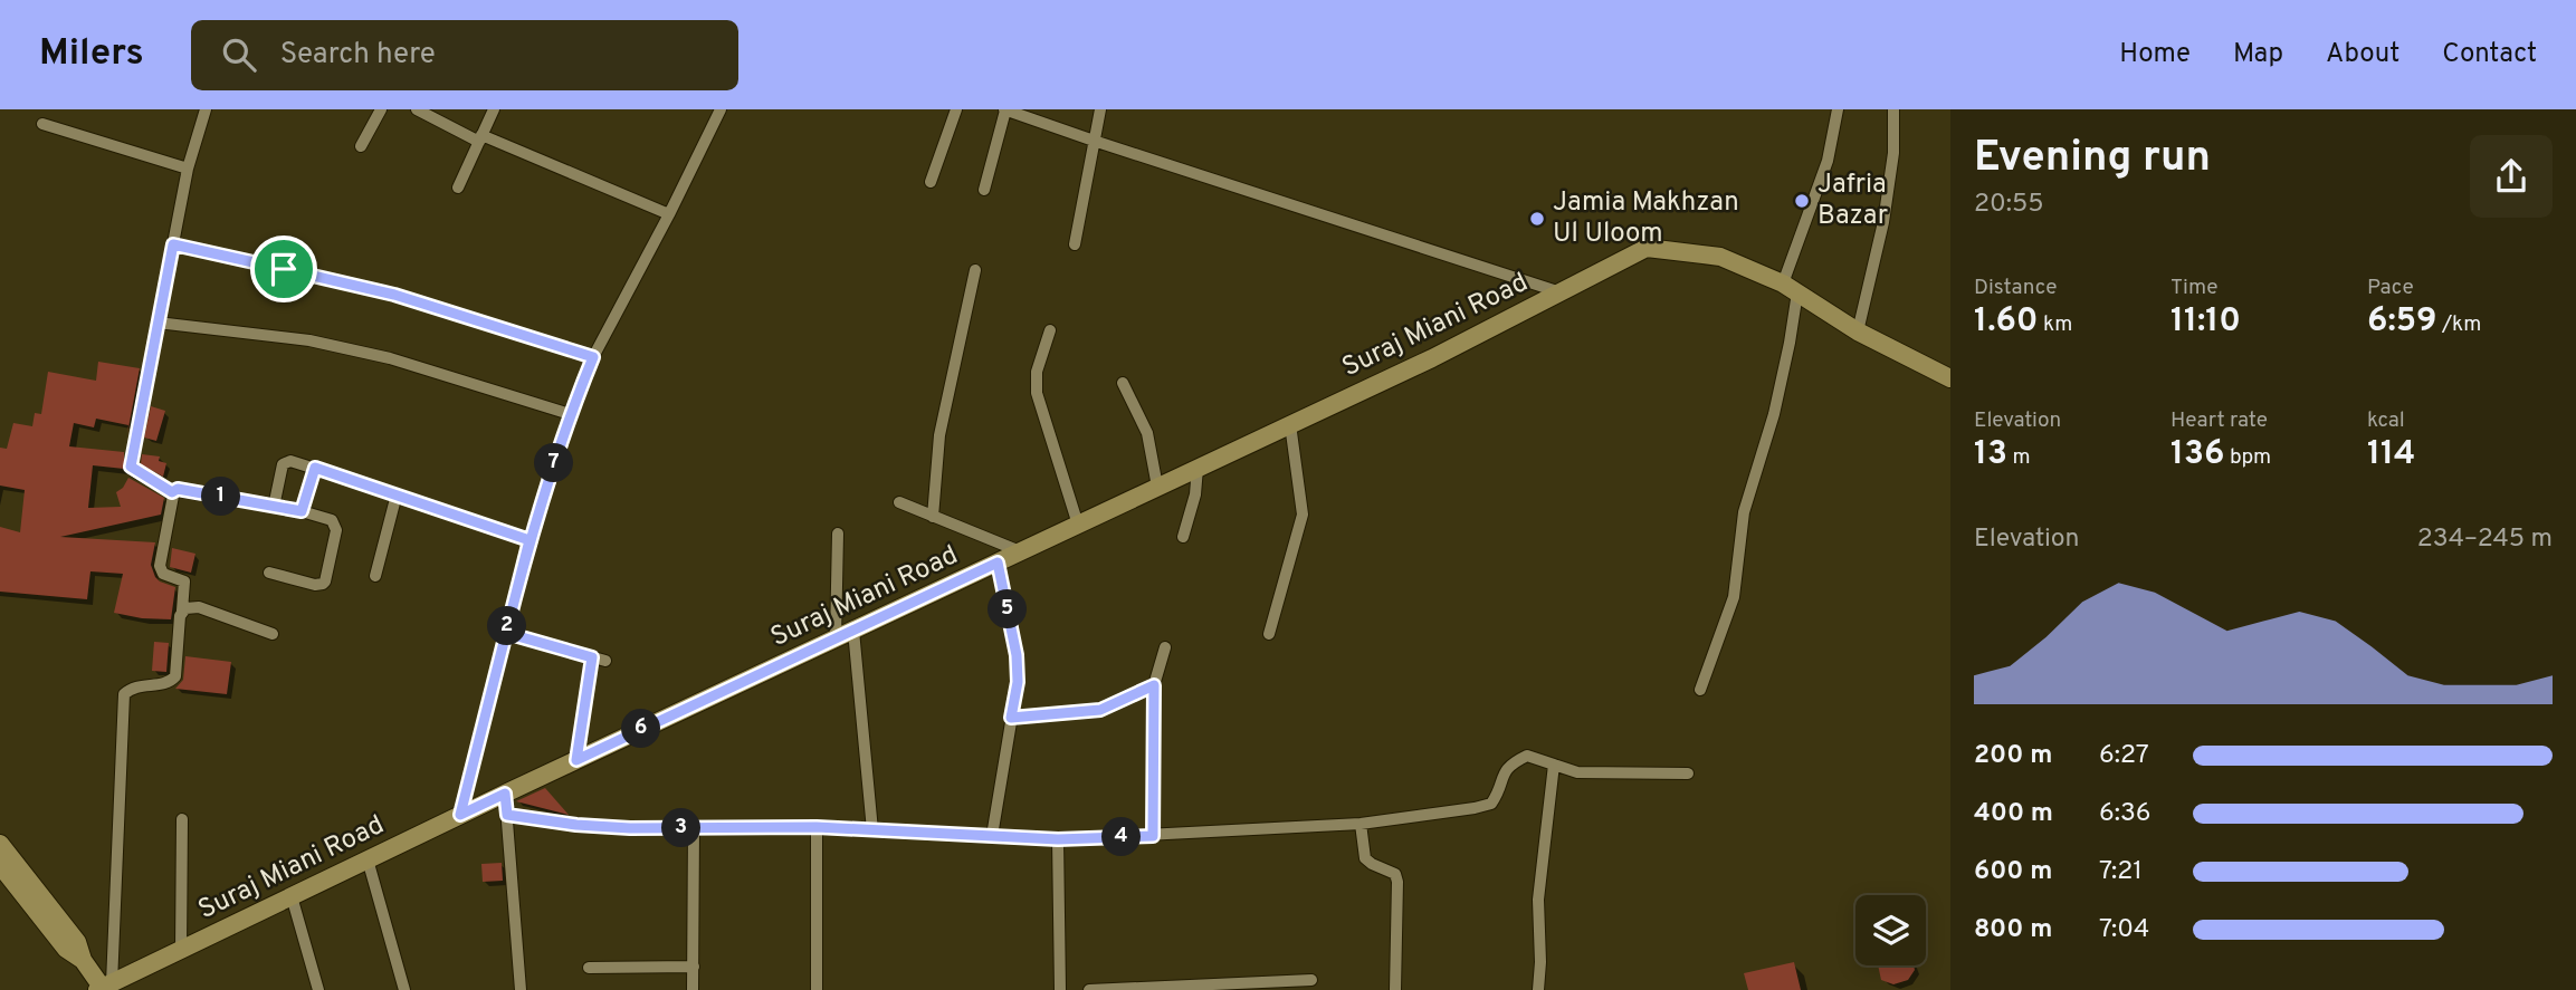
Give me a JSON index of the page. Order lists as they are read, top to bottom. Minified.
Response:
{"streets":{"street":["Suraj Miani Road"]},"places":["Jafria Bazar","Jamia Makhzan Ul Uloom"],"page":{"header":"Milers","search":"Search here","nav":["Home","Map","About","Contact"],"heading":["Evening run","20:55"],"stats":[["Distance","1.60 km"],["Time","11:10"],["Pace","6:59 /km"],["Elevation","13 m"],["Heart rate","136 bpm"],["kcal","114"]],"pins":["7","1","5","2","6","3","4"],"chart":["Elevation","234–245 m"],"list":[{"name":"200 m","note":"6:27"},{"name":"400 m","note":"6:36"},{"name":"600 m","note":"7:21"},{"name":"800 m","note":"7:04"}]}}
